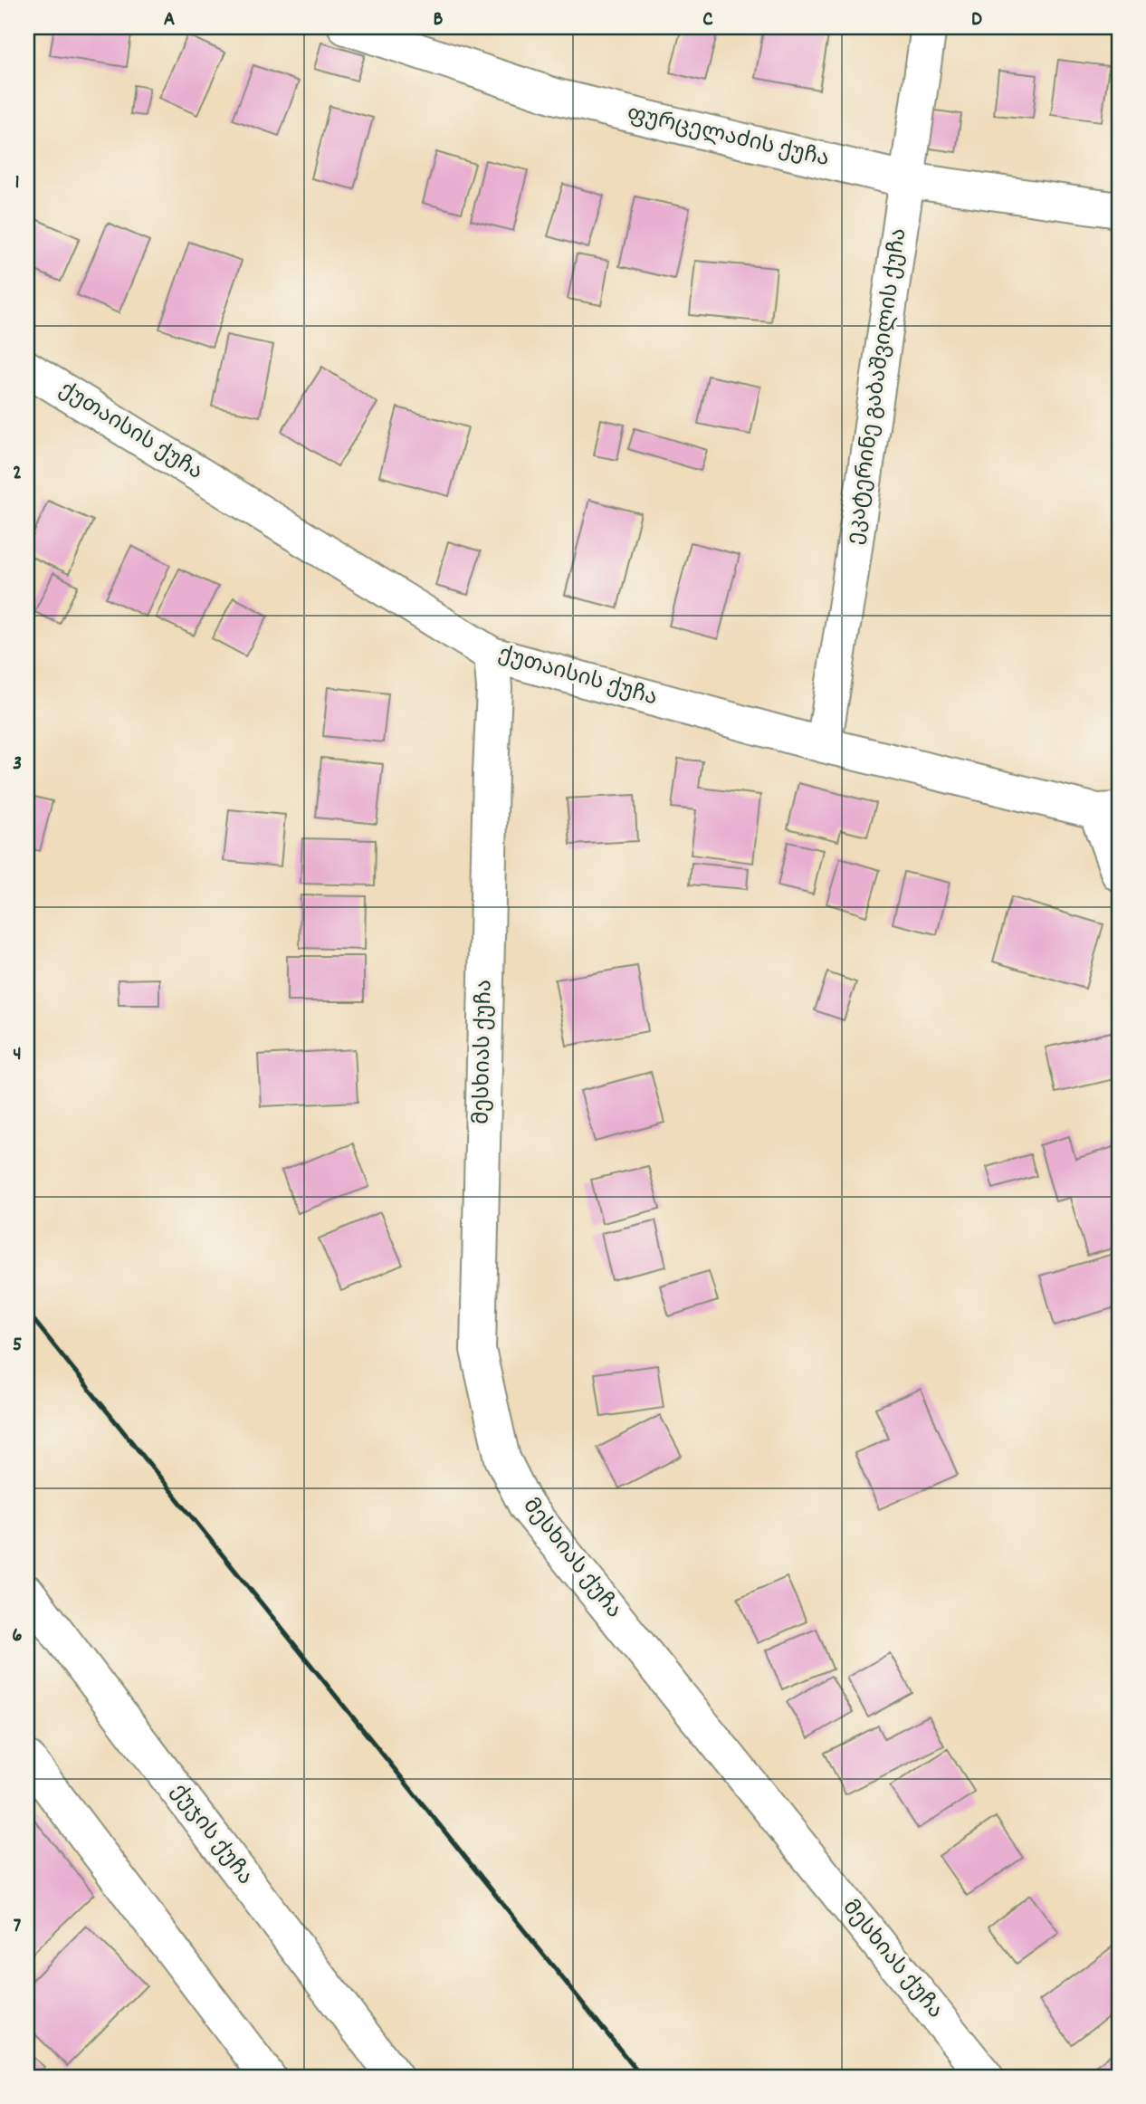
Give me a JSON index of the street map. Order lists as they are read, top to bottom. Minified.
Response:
{"streets":{"street":["ფურცელაძის ქუჩა","ეკატერინე გაბაშვილის ქუჩა","ქუთაისის ქუჩა","მესხიას ქუჩა","ქუჯის ქუჩა"]},"crossings":[["ფურცელაძის ქუჩა","ეკატერინე გაბაშვილის ქუჩა"],["ეკატერინე გაბაშვილის ქუჩა","ქუთაისის ქუჩა"],["ქუთაისის ქუჩა","მესხიას ქუჩა"]],"grid":{"columns":["A","B","C","D"],"rows":["1","2","3","4","5","6","7"]}}
